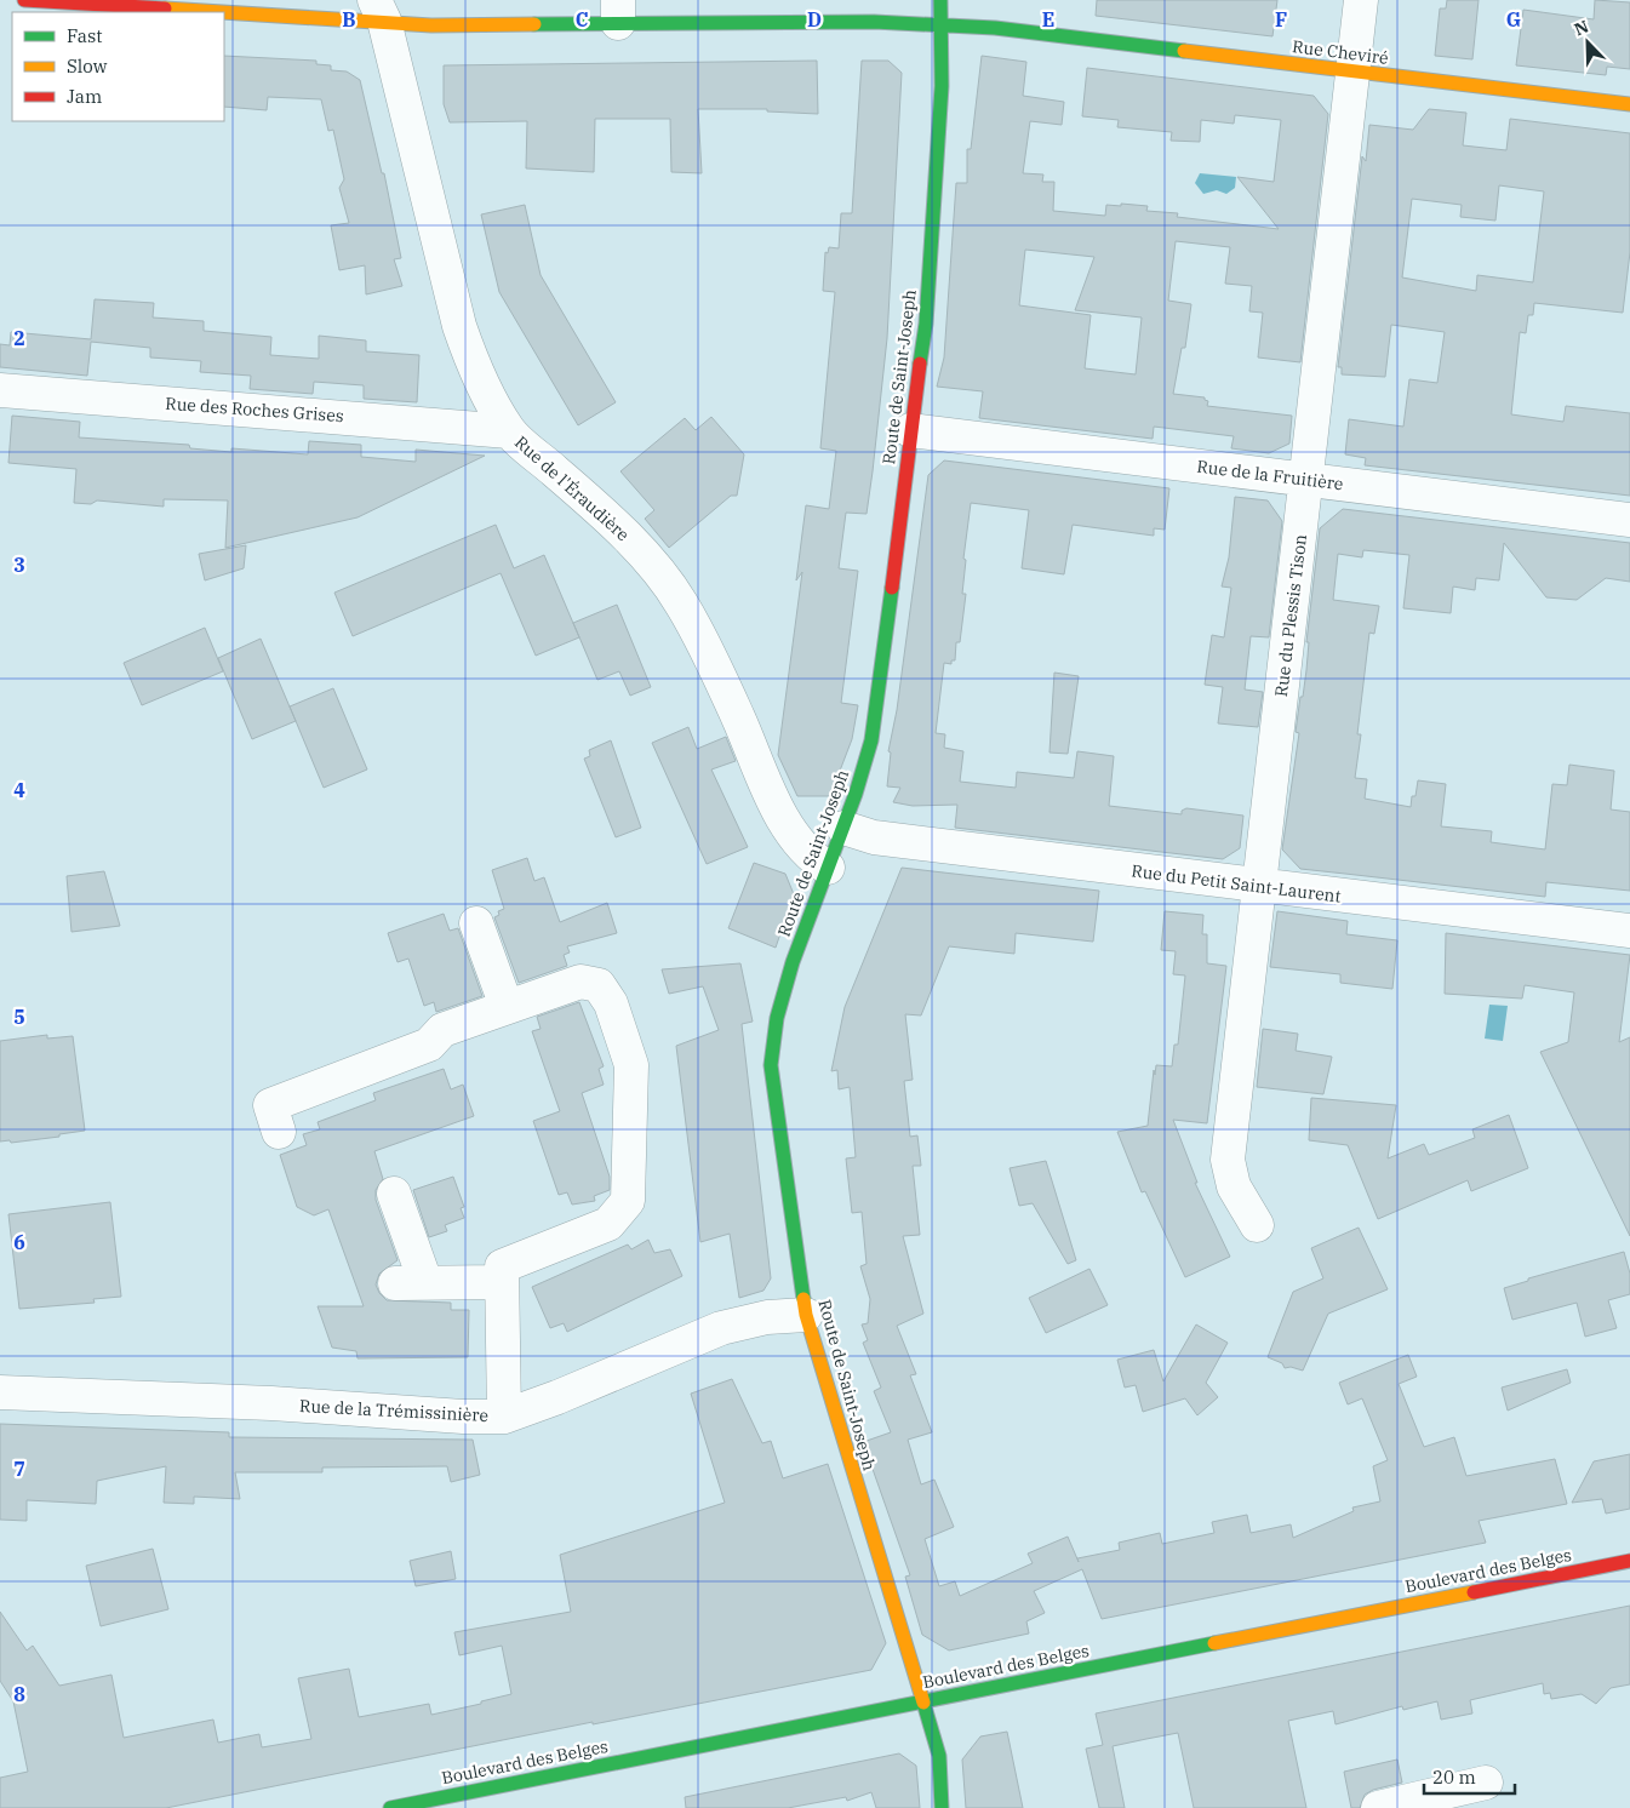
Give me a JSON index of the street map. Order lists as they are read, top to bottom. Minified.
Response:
{"streets":{"street":["Rue Cheviré","Route de Saint-Joseph","Rue des Roches Grises","Rue de la Fruitière","Rue de l'Éraudière","Rue du Plessis Tison","Rue du Petit Saint-Laurent","Rue de la Trémissinière","Boulevard des Belges"]},"crossings":[["Rue Cheviré","Route de Saint-Joseph"],["Rue Cheviré","Rue de l'Éraudière"],["Rue Cheviré","Rue du Plessis Tison"],["Route de Saint-Joseph","Rue de la Fruitière"],["Route de Saint-Joseph","Rue de l'Éraudière"],["Route de Saint-Joseph","Rue du Petit Saint-Laurent"],["Route de Saint-Joseph","Rue de la Trémissinière"],["Route de Saint-Joseph","Boulevard des Belges"],["Rue des Roches Grises","Rue de l'Éraudière"],["Rue de la Fruitière","Rue du Plessis Tison"],["Rue du Plessis Tison","Rue du Petit Saint-Laurent"]],"legend":["Fast","Slow","Jam"],"scale_bar":"20 m","north":"top left","grid":{"columns":["B","C","D","E","F","G"],"rows":["2","3","4","5","6","7","8"]}}
